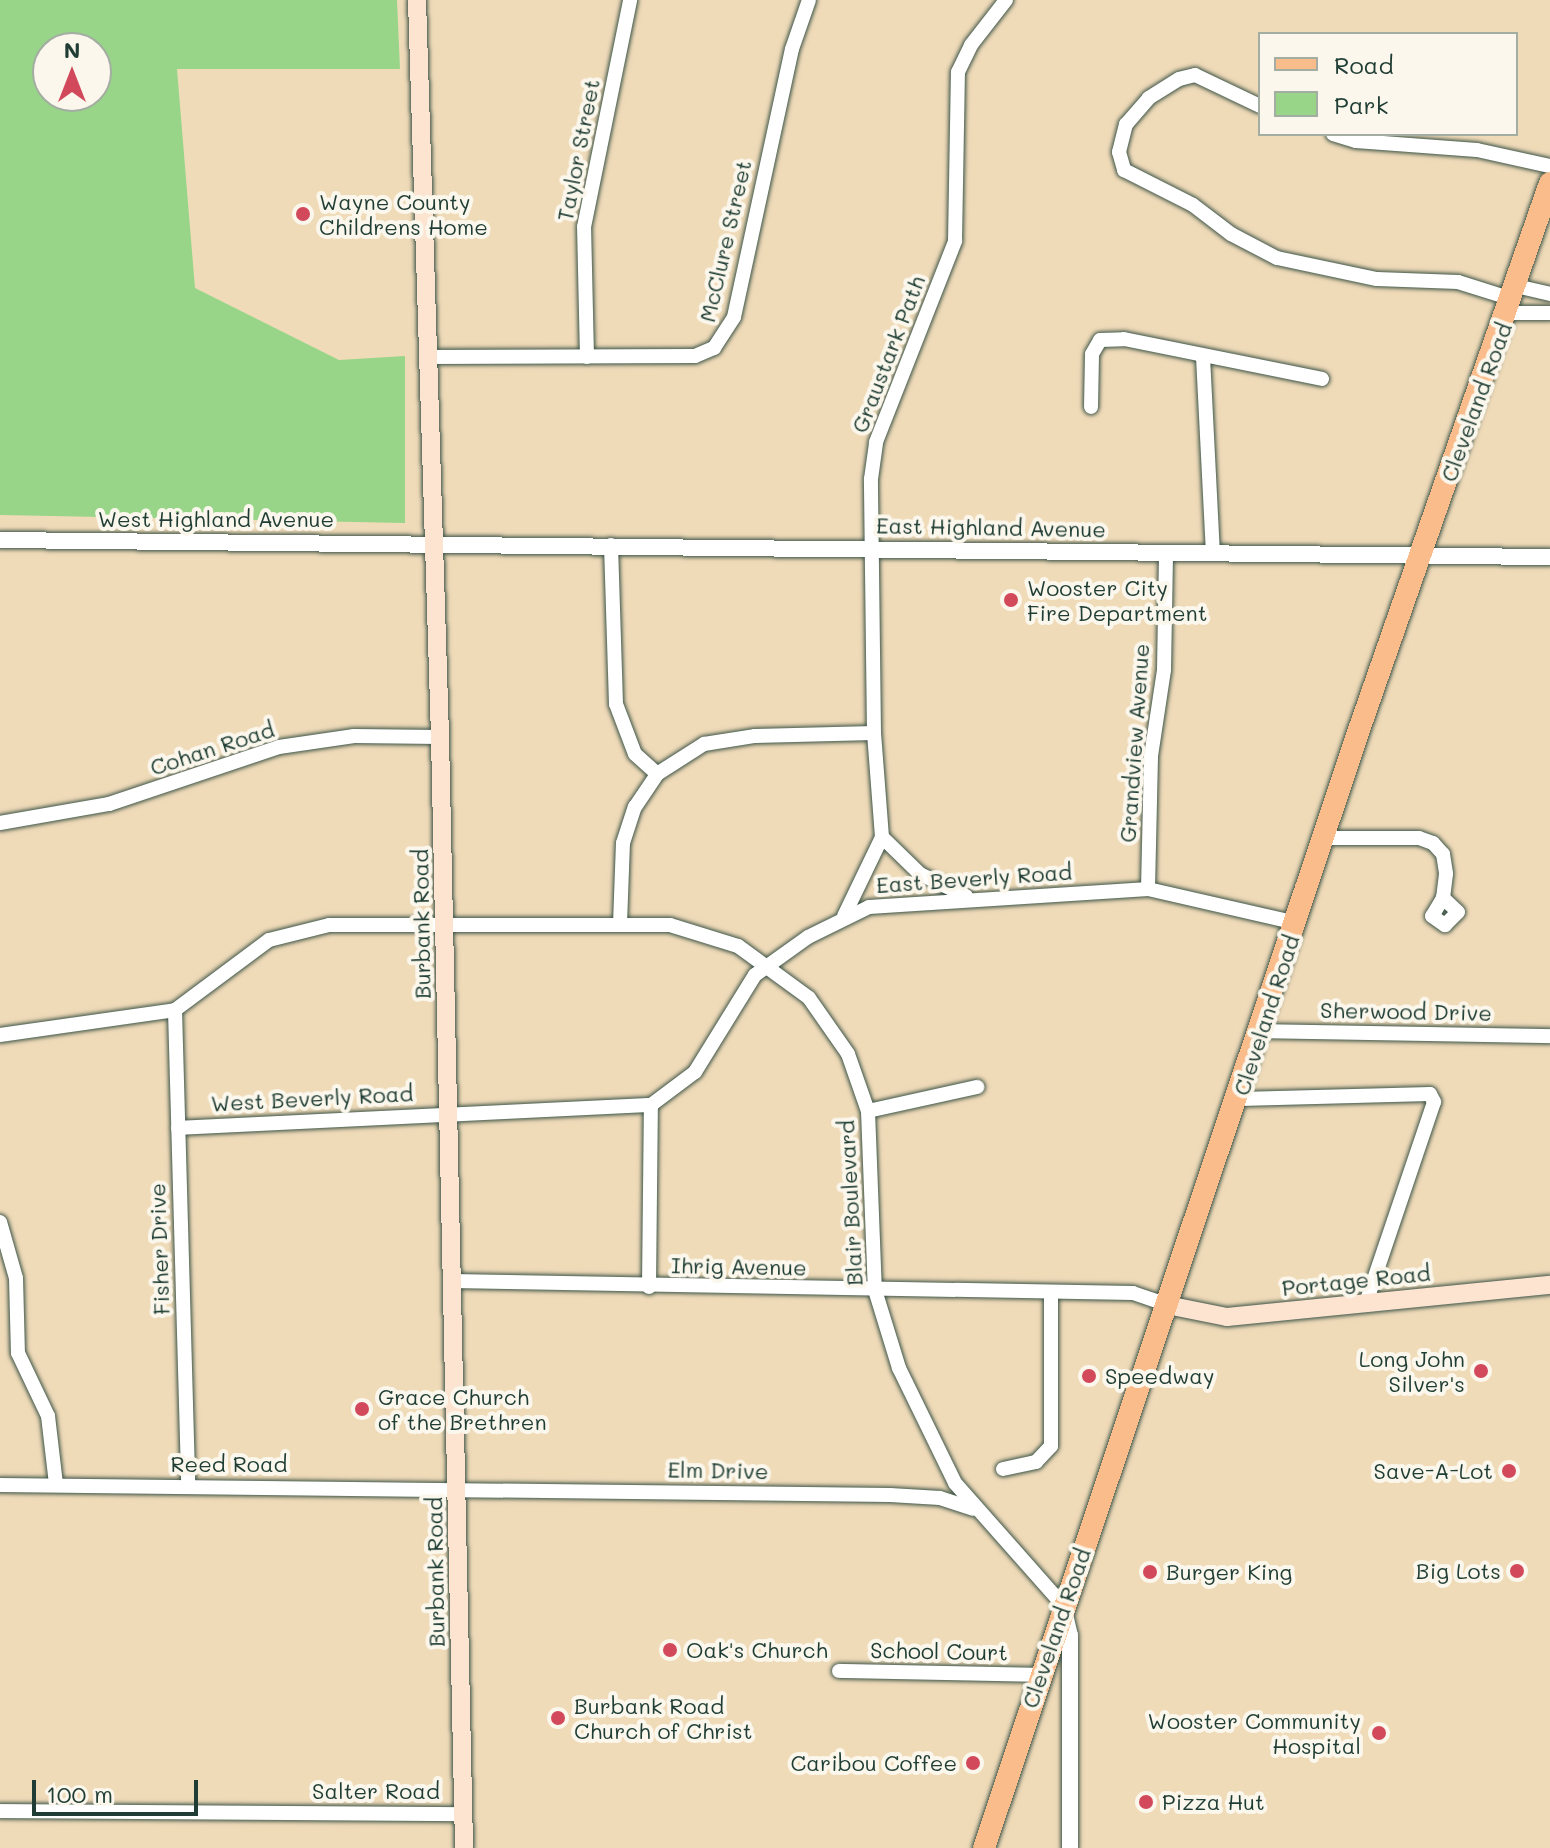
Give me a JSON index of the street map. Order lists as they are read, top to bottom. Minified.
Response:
{"streets":{"main road":["Cleveland Road","Burbank Road","Portage Road"],"street":["Taylor Street","McClure Street","Graustark Path","West Highland Avenue","East Highland Avenue","Grandview Avenue","Cohan Road","East Beverly Road","Sherwood Drive","West Beverly Road","Blair Boulevard","Fisher Drive","Ihrig Avenue","Reed Road","Elm Drive","School Court","Salter Road"]},"crossings":[["Taylor Street","McClure Street"],["McClure Street","Burbank Road"],["Graustark Path","East Highland Avenue"],["Cleveland Road","East Highland Avenue"],["Cleveland Road","East Beverly Road"],["Cleveland Road","Sherwood Drive"],["Cleveland Road","Blair Boulevard"],["Cleveland Road","Ihrig Avenue"],["Cleveland Road","Portage Road"],["Cleveland Road","School Court"],["West Highland Avenue","East Highland Avenue"],["West Highland Avenue","Burbank Road"],["East Highland Avenue","Grandview Avenue"],["East Highland Avenue","Burbank Road"],["Grandview Avenue","East Beverly Road"],["Cohan Road","Burbank Road"],["East Beverly Road","Blair Boulevard"],["Burbank Road","West Beverly Road"],["Burbank Road","Blair Boulevard"],["Burbank Road","Ihrig Avenue"],["Burbank Road","Reed Road"],["Burbank Road","Elm Drive"],["Burbank Road","Salter Road"],["West Beverly Road","Fisher Drive"],["Blair Boulevard","Fisher Drive"],["Blair Boulevard","Ihrig Avenue"],["Blair Boulevard","Elm Drive"],["Fisher Drive","Reed Road"],["Ihrig Avenue","Portage Road"],["Reed Road","Elm Drive"]],"places":["Wayne County Childrens Home","Wooster City Fire Department","Long John Silver's","Speedway","Grace Church of the Brethren","Save-A-Lot","Big Lots","Burger King","Oak's Church","Burbank Road Church of Christ","Wooster Community Hospital","Caribou Coffee","Pizza Hut"],"legend":["Road","Park"],"scale_bar":"100 m","north":"top"}
